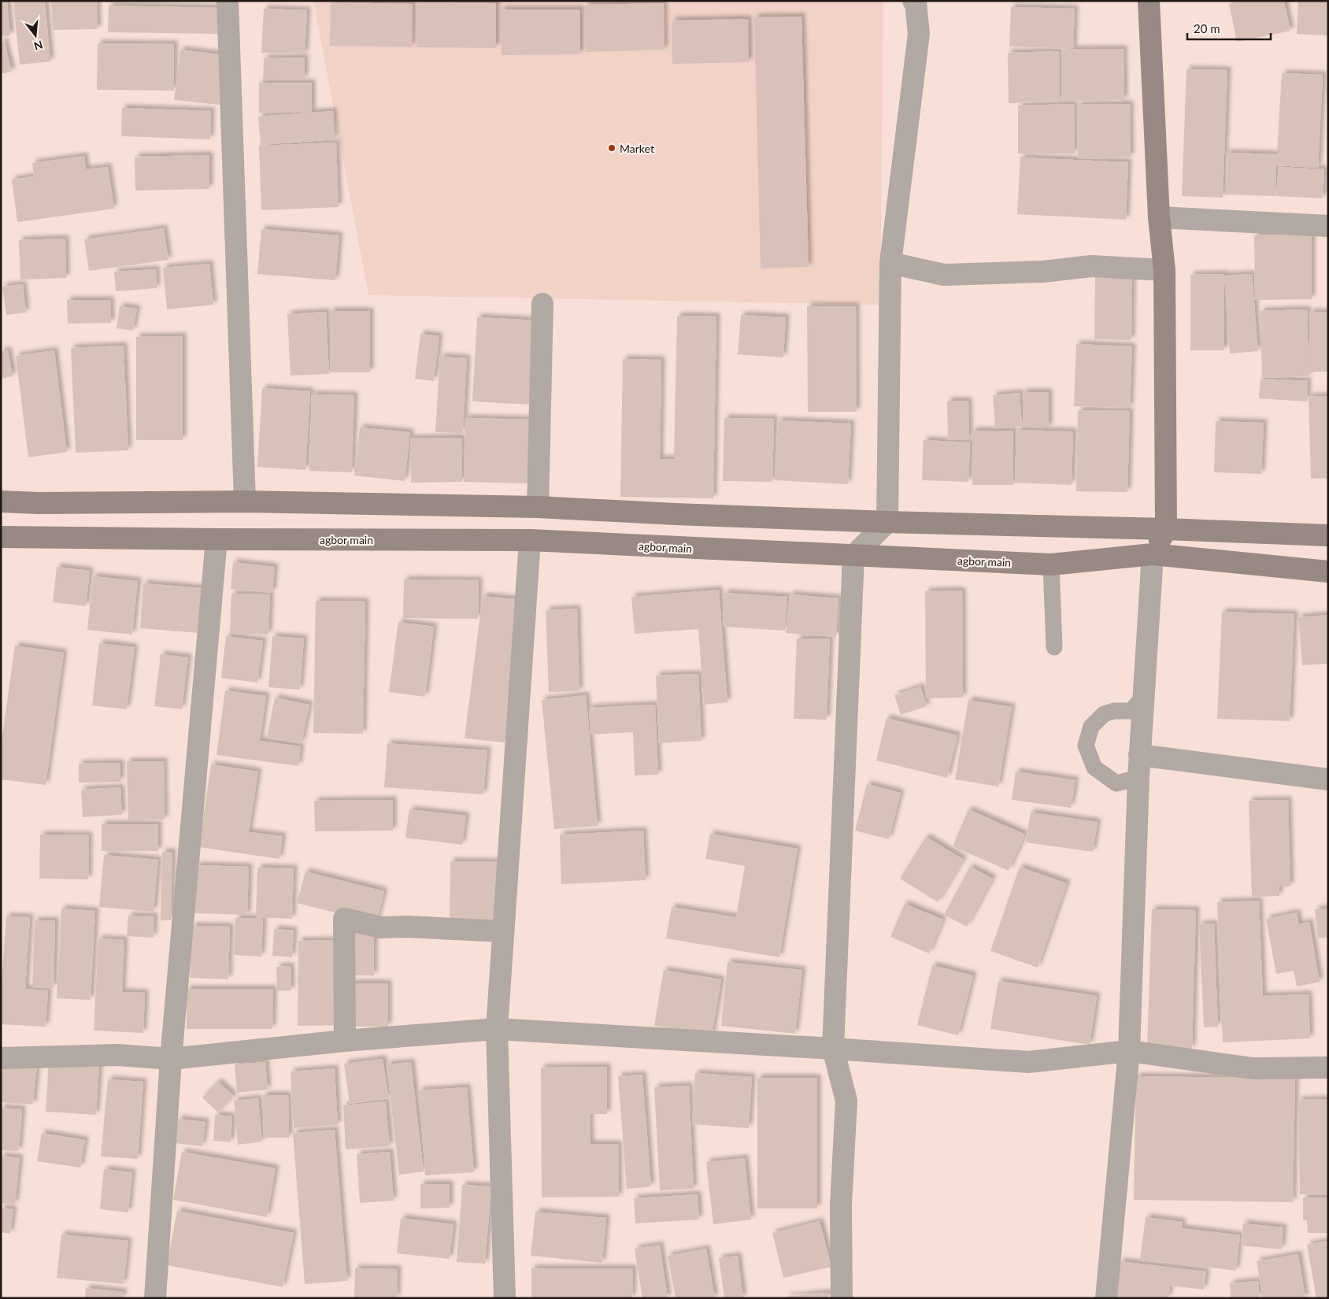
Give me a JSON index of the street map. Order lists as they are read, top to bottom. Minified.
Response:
{"streets":{"main road":["agbor main"]},"places":["Market"],"scale_bar":"20 m","north":"bottom"}
